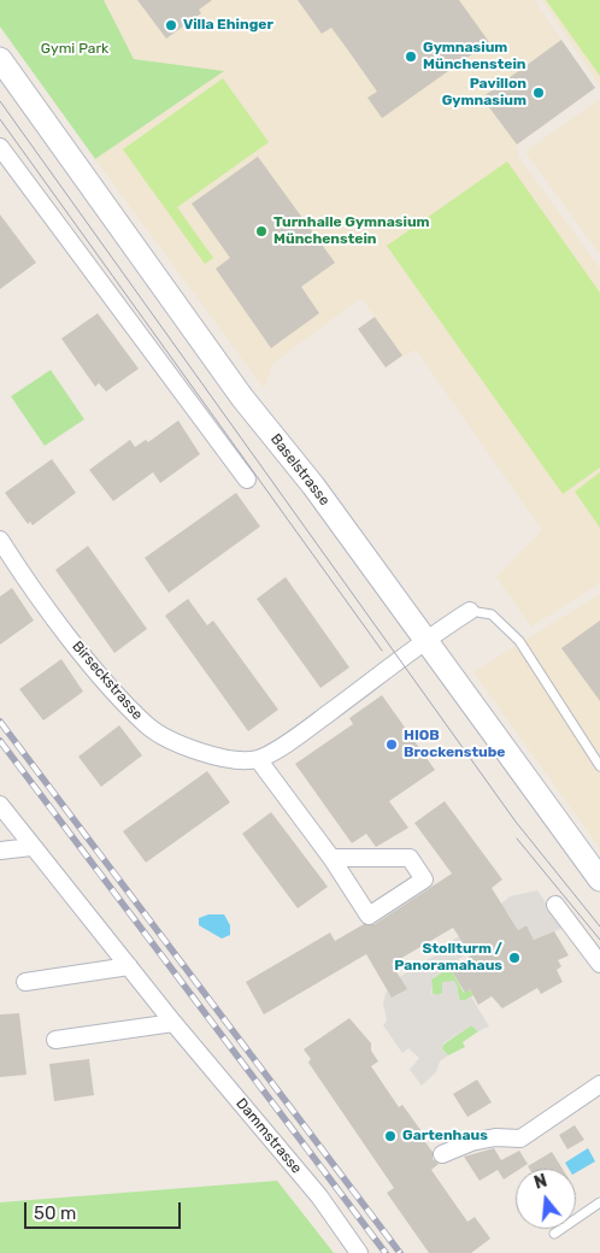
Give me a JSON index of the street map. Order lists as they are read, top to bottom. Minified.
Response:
{"streets":{"main road":["Baselstrasse"],"street":["Birseckstrasse","Dammstrasse"]},"parks":["Gymi Park"],"places":["Villa Ehinger","Gymnasium Münchenstein","Pavillon Gymnasium","Turnhalle Gymnasium Münchenstein","HIOB Brockenstube","Stollturm / Panoramahaus","Gartenhaus"],"scale_bar":"50 m","north":"top"}
